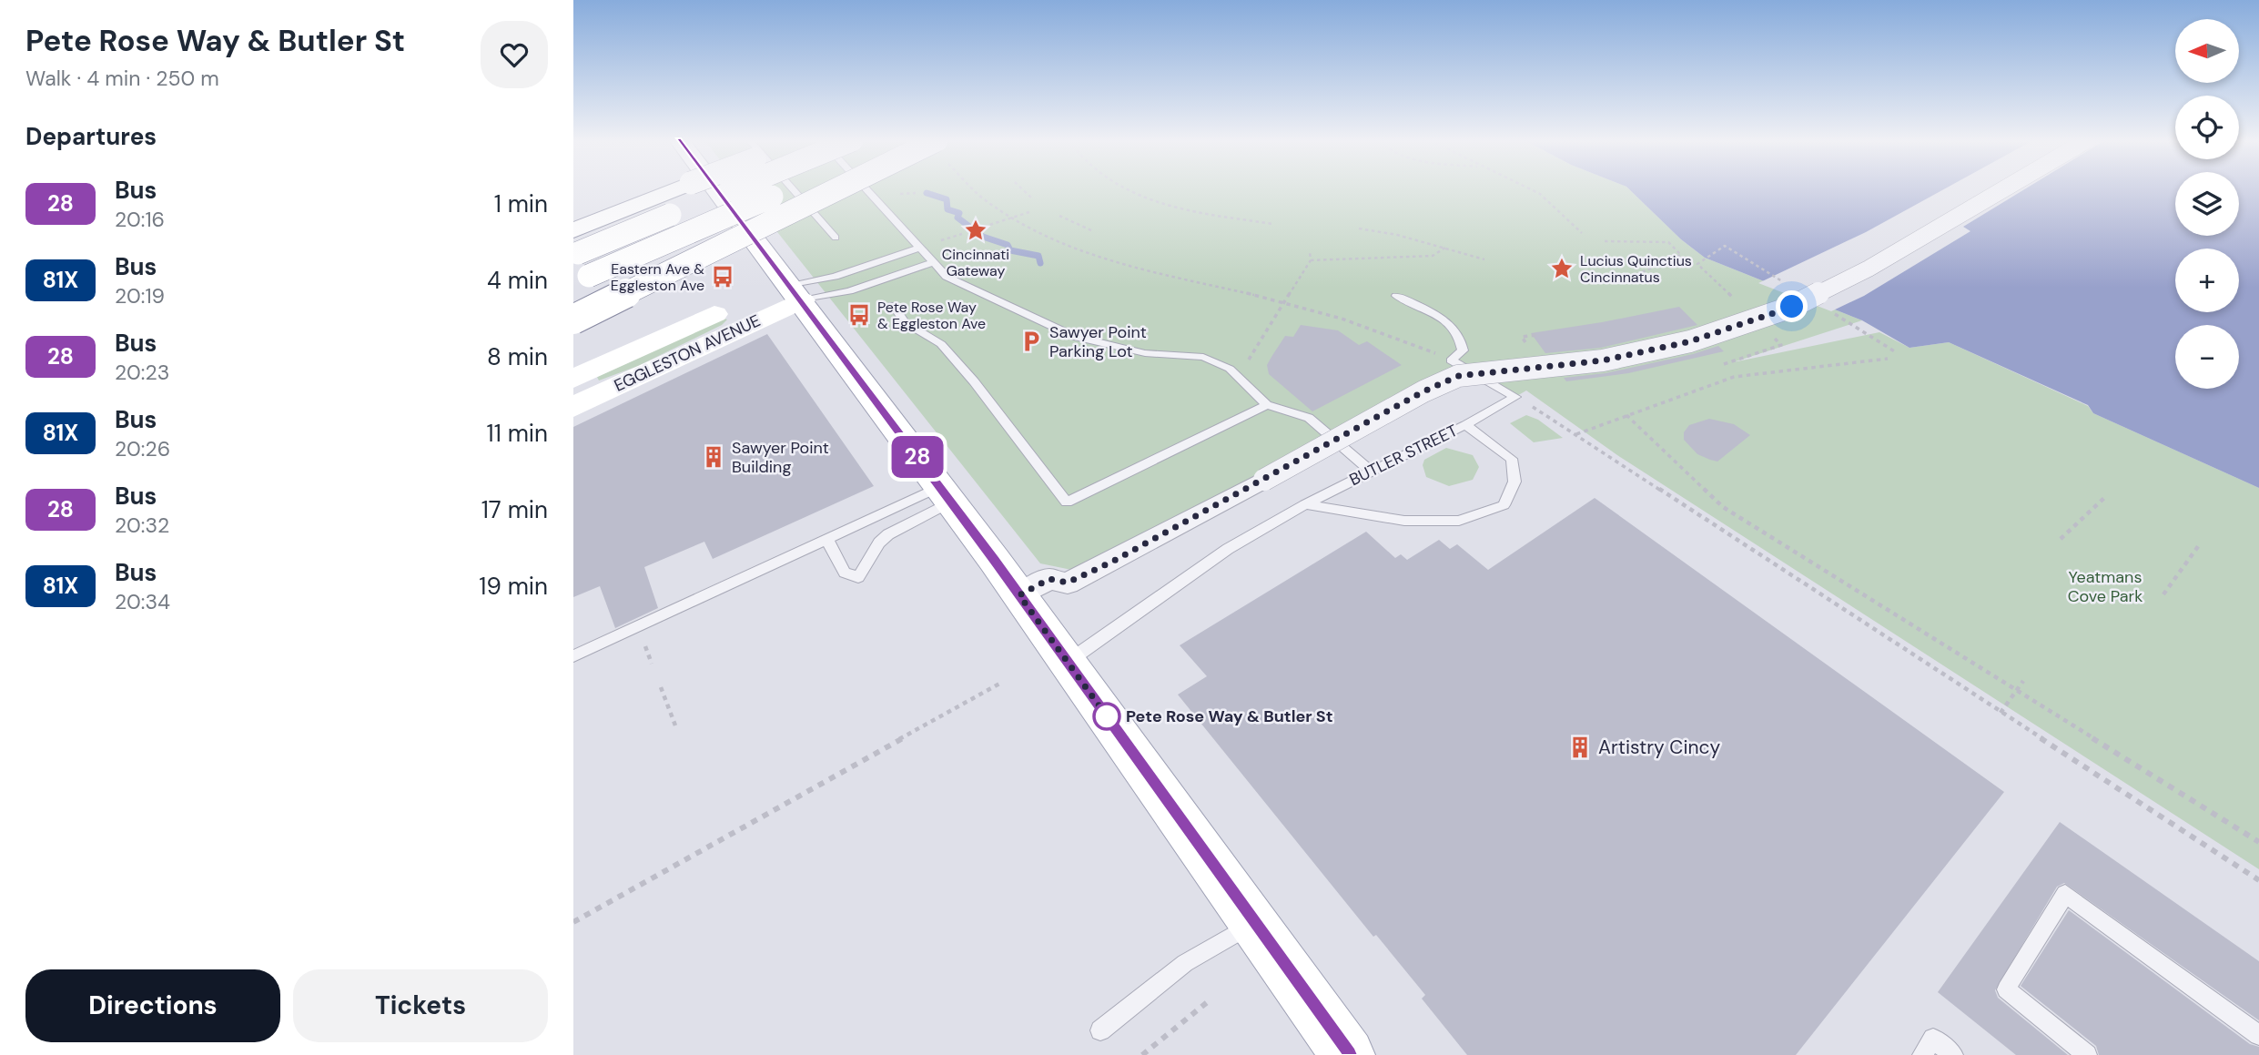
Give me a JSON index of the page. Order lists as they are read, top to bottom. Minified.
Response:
{"streets":{"main road":["EGGLESTON AVENUE"],"lane":["BUTLER STREET"]},"parks":["Yeatmans Cove Park"],"places":{"place":["Cincinnati Gateway","Lucius Quinctius Cincinnatus"],"bus stop":["Eastern Ave & Eggleston Ave","Pete Rose Way & Eggleston Ave"],"parking":["Sawyer Point Parking Lot"],"building":["Sawyer Point Building","Artistry Cincy"],"other":["Pete Rose Way & Butler St"]},"lines":["bus line 28"],"north":"left","page":{"heading":[["Pete Rose Way & Butler St","Walk · 4 min · 250 m"],"Departures"],"on_map":"28","map_buttons":["+","−"],"list":[{"mark":"28","name":"Bus","note":"20:16","value":"1 min"},{"mark":"81X","name":"Bus","note":"20:19","value":"4 min"},{"mark":"28","name":"Bus","note":"20:23","value":"8 min"},{"mark":"81X","name":"Bus","note":"20:26","value":"11 min"},{"mark":"28","name":"Bus","note":"20:32","value":"17 min"},{"mark":"81X","name":"Bus","note":"20:34","value":"19 min"}],"buttons":["Directions","Tickets"]}}
